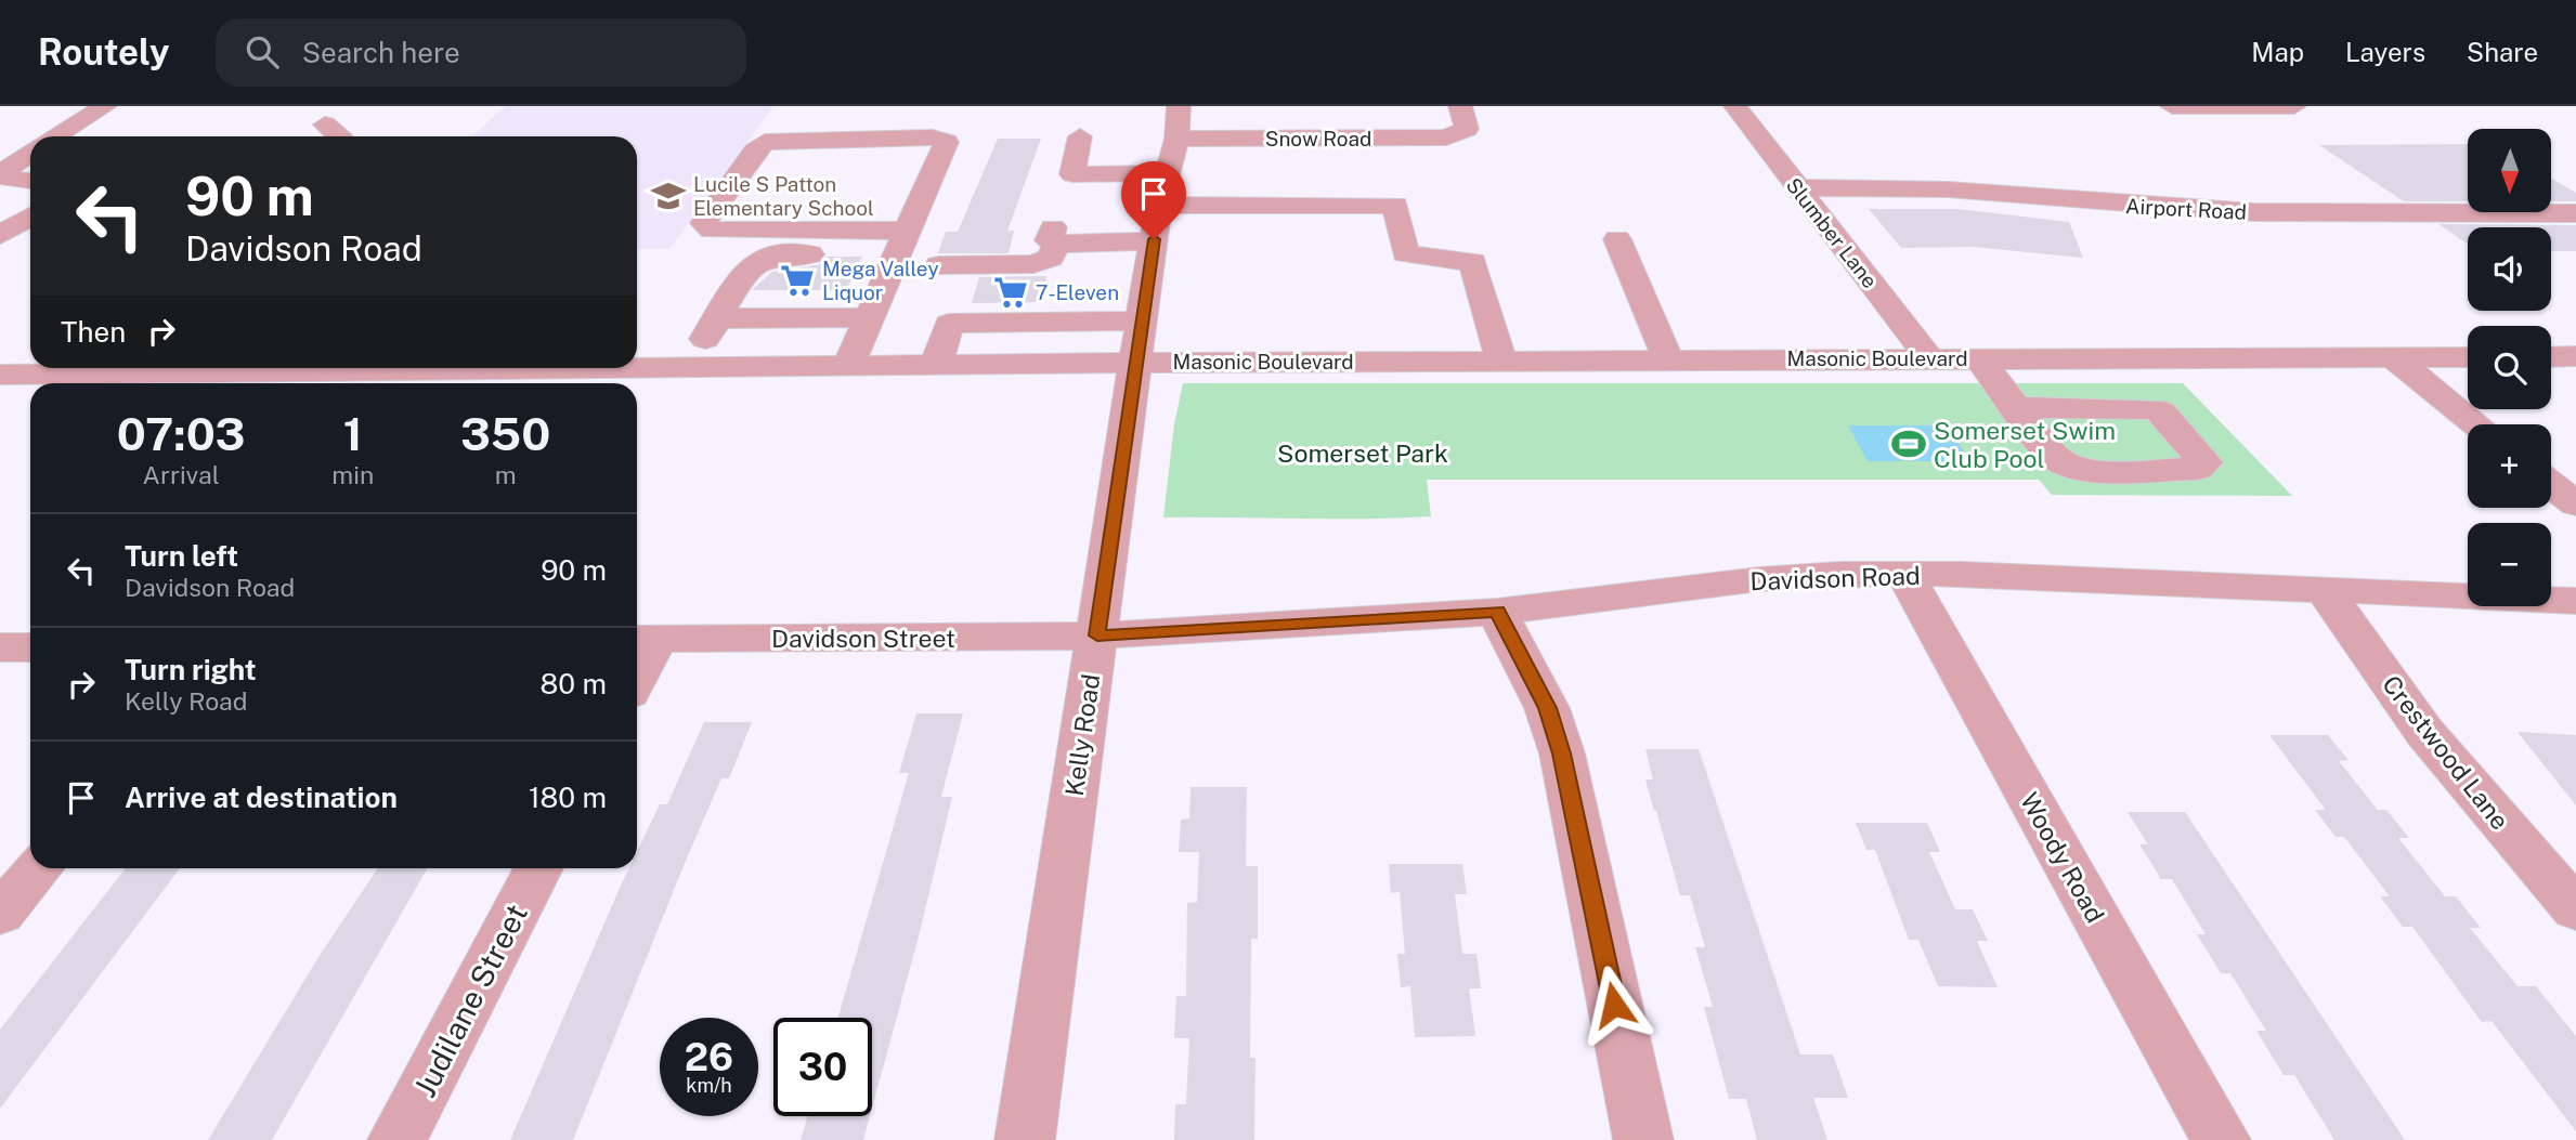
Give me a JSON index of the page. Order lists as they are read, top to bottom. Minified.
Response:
{"streets":{"street":["Snow Road","Airport Road","Slumber Lane","Masonic Boulevard","Davidson Road","Davidson Street","Kelly Road","Crestwood Lane","Woody Road","Judilane Street"]},"crossings":[["Snow Road","Kelly Road"],["Airport Road","Slumber Lane"],["Slumber Lane","Masonic Boulevard"],["Masonic Boulevard","Kelly Road"],["Davidson Road","Davidson Street"],["Davidson Road","Kelly Road"],["Davidson Road","Crestwood Lane"],["Davidson Road","Woody Road"],["Davidson Street","Kelly Road"]],"parks":["Somerset Park"],"places":{"school or university":["Lucile S Patton Elementary School"],"supermarket":["Mega Valley Liquor","7-Eleven"],"sports":["Somerset Swim Club Pool"]},"north":"bottom","page":{"header":"Routely","search":"Search here","nav":["Map","Layers","Share"],"map_buttons":["+","−"],"turn":["90 m","Davidson Road"],"then":"Then","eta":["07:03","Arrival","1","min","350","m"],"list":[{"name":"Turn left","note":"Davidson Road","value":"90 m"},{"name":"Turn right","note":"Kelly Road","value":"80 m"},{"name":"Arrive at destination","value":"180 m"}],"speed":"26 km/h","limit":"30"}}
